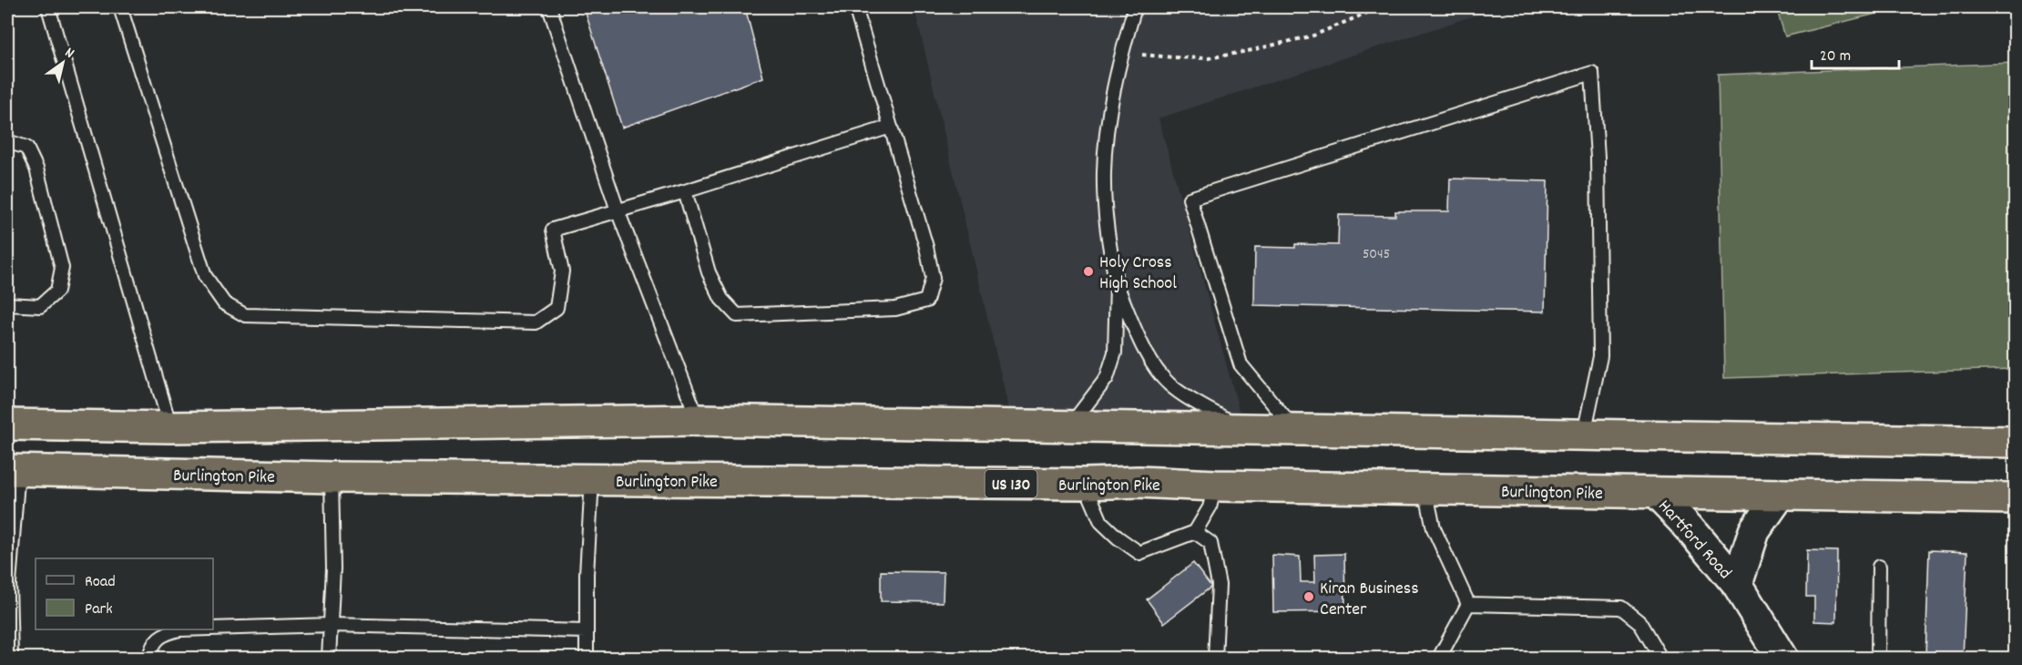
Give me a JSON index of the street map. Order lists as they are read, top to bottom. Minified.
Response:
{"streets":{"highway":["Burlington Pike","US 130"],"street":["Hartford Road"]},"crossings":[["Burlington Pike","Hartford Road"]],"places":["Holy Cross High School","Kiran Business Center"],"house_numbers":["5045"],"legend":["Road","Park"],"scale_bar":"20 m","north":"top right"}
